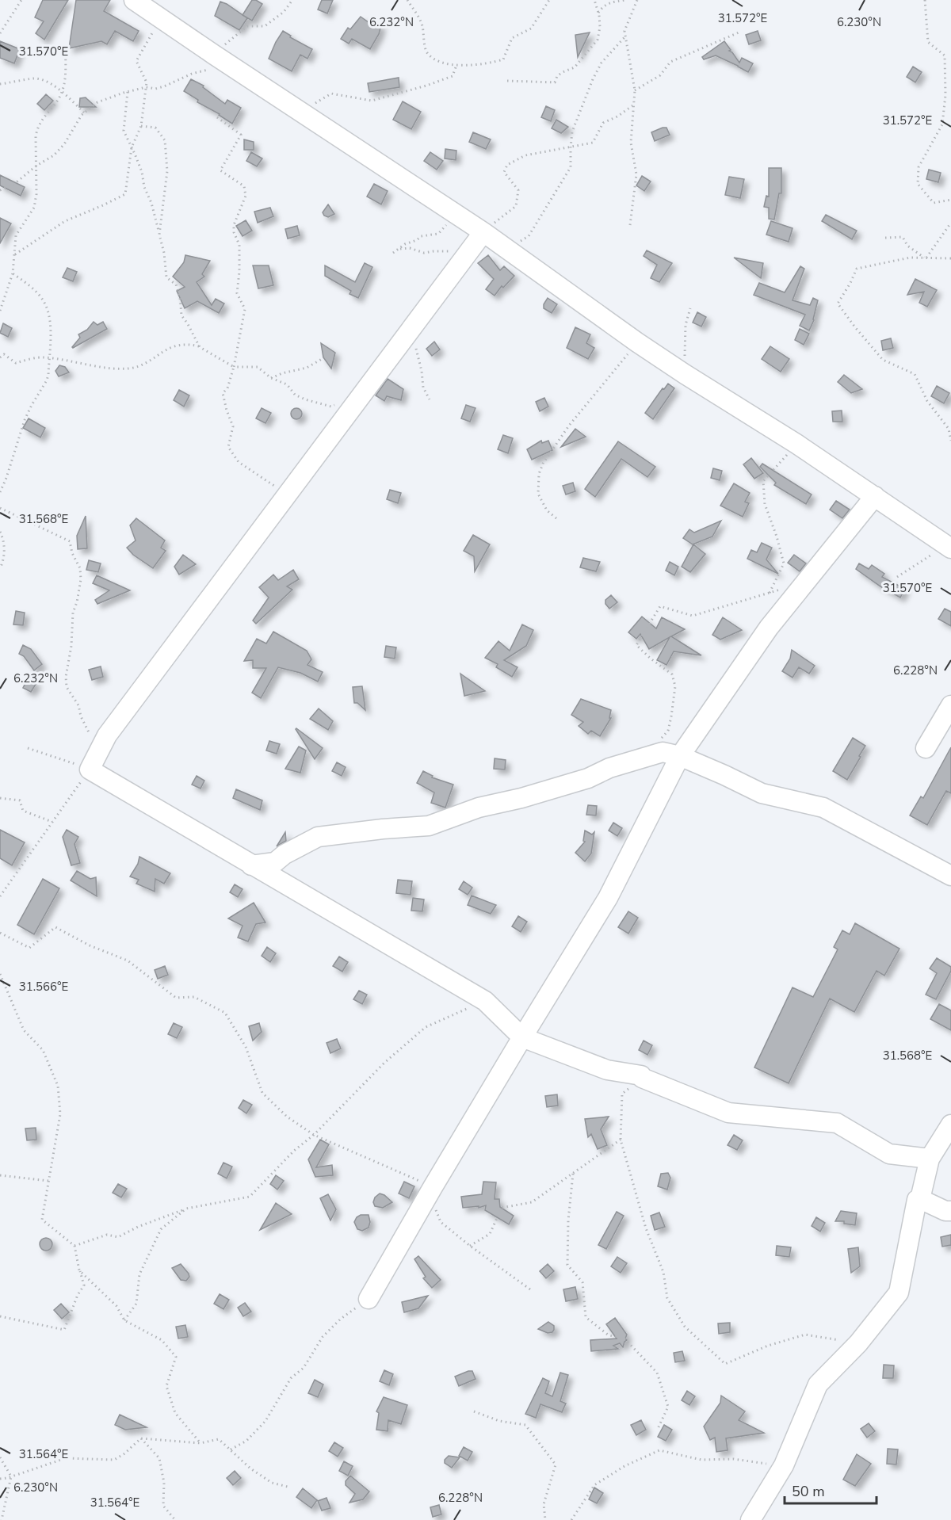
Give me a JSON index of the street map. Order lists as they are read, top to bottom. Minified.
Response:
{"scale_bar":"50 m","coordinates":["31.572°E","6.232°N","6.230°N","31.570°E","31.568°E","6.228°N","31.566°E","31.564°E"]}
